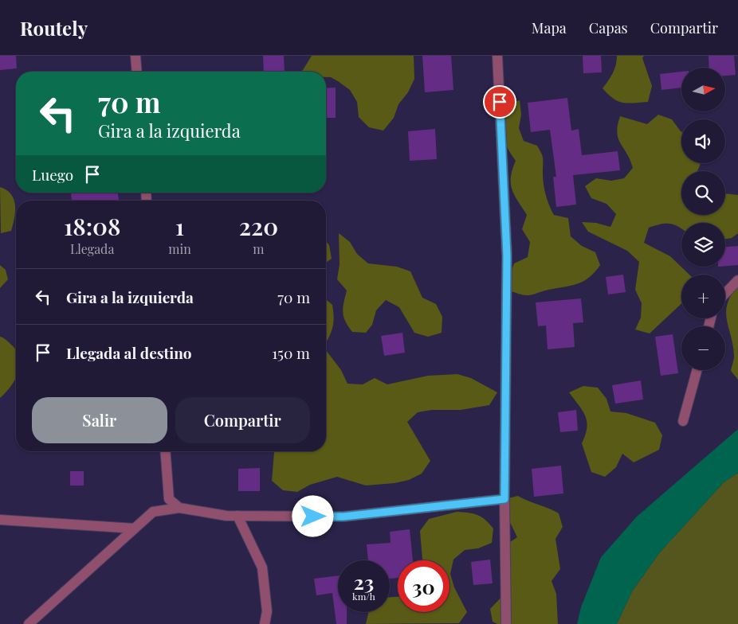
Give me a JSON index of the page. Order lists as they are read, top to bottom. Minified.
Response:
{"north":"right","page":{"header":"Routely","nav":["Mapa","Capas","Compartir"],"map_buttons":["+","−"],"turn":["70 m","Gira a la izquierda"],"then":"Luego","eta":["18:08","Llegada","1","min","220","m"],"list":[{"name":"Gira a la izquierda","value":"70 m"},{"name":"Llegada al destino","value":"150 m"}],"buttons":["Salir","Compartir"],"speed":"23 km/h","limit":"30"}}
